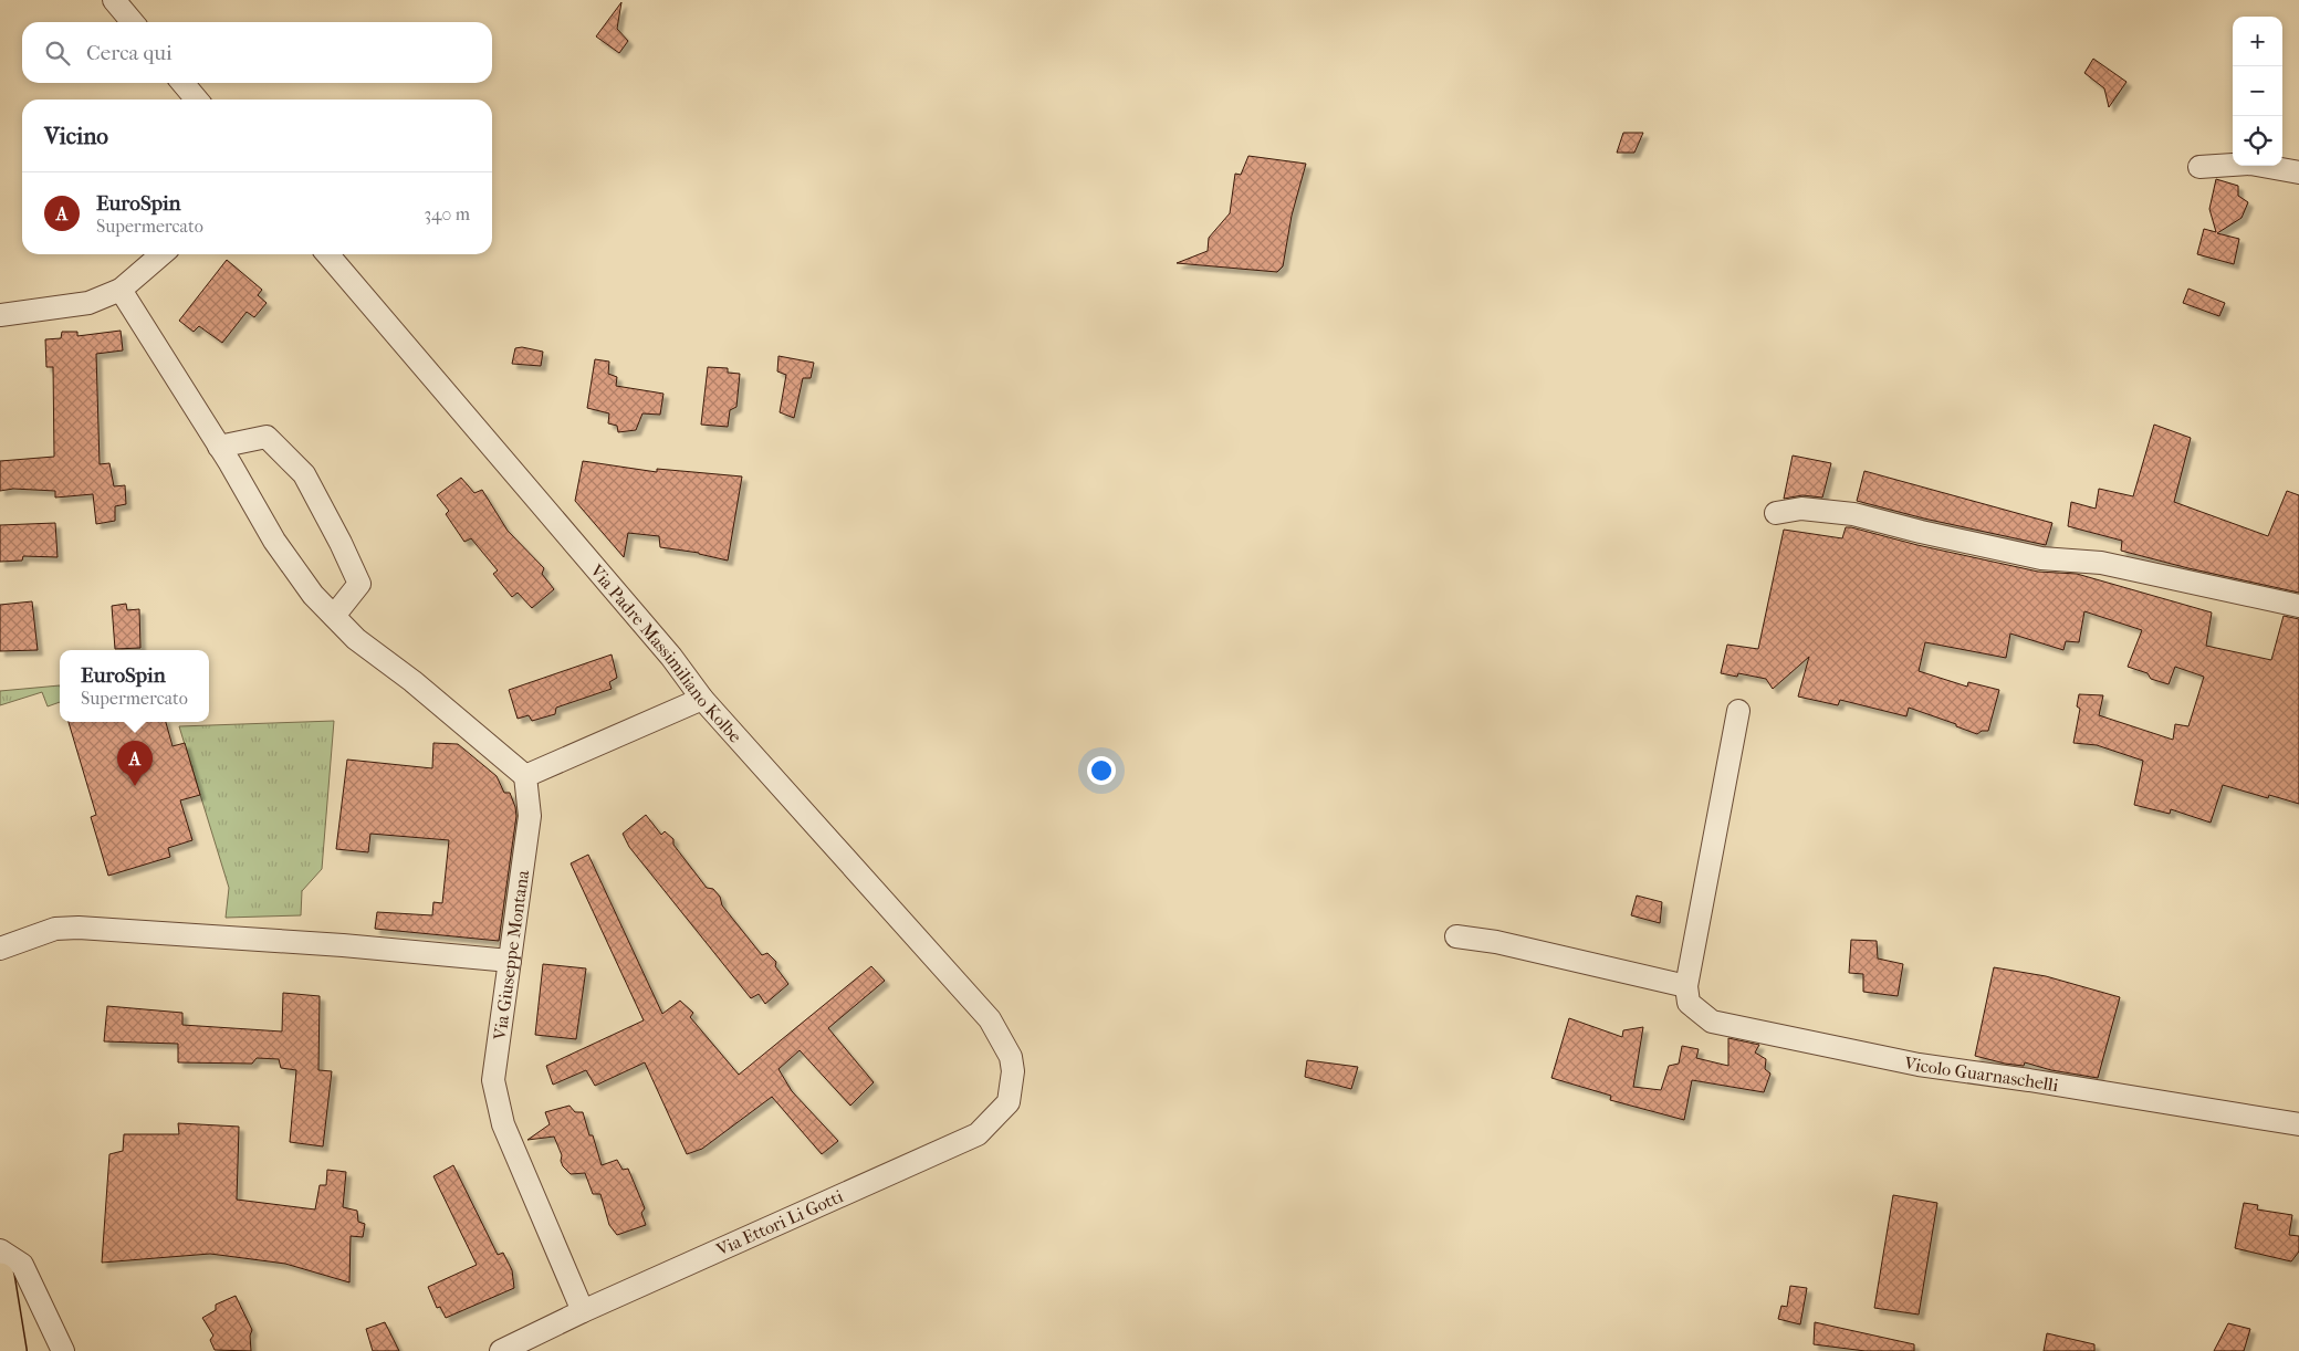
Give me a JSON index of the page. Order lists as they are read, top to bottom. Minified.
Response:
{"streets":{"street":["Via Padre Massimiliano Kolbe","Via Giuseppe Montana","Vicolo Guarnaschelli","Via Ettori Li Gotti"]},"crossings":[["Via Padre Massimiliano Kolbe","Via Ettori Li Gotti"],["Via Giuseppe Montana","Via Ettori Li Gotti"]],"page":{"map_buttons":["+","−"],"search":"Cerca qui","heading":"Vicino","list":[{"mark":"A","name":"EuroSpin","note":"Supermercato","value":"340 m"}],"popup":["EuroSpin","Supermercato"],"pins":"A"}}
